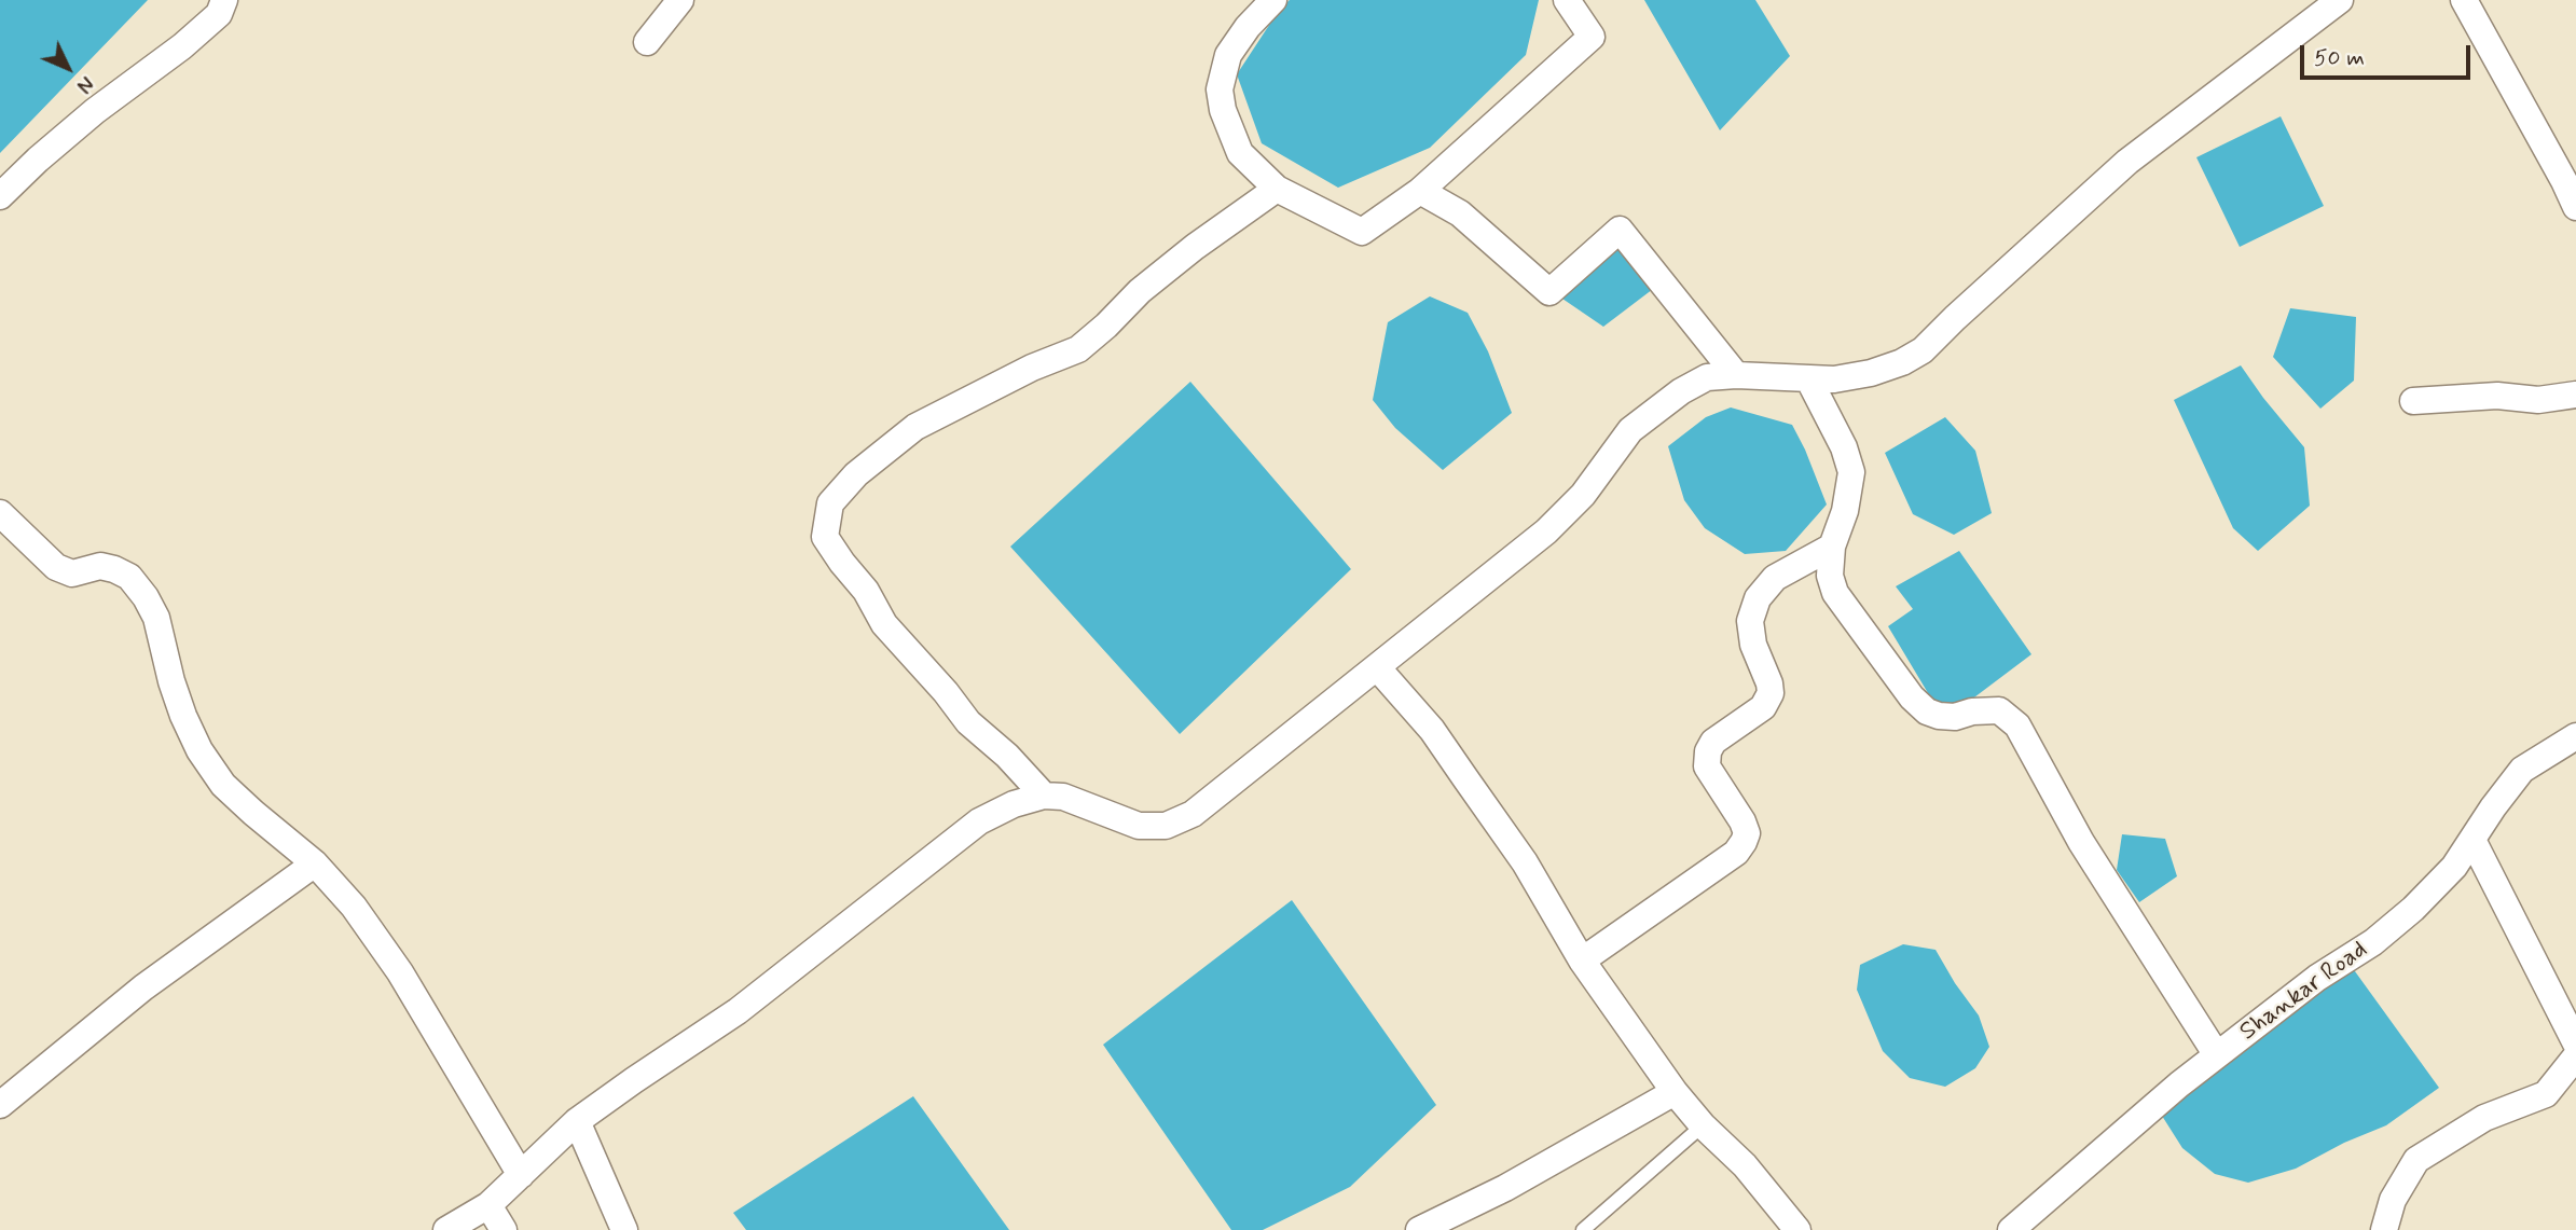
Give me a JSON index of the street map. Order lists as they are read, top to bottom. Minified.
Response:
{"streets":{"street":["Shankar Road"]},"scale_bar":"50 m","north":"bottom right"}
